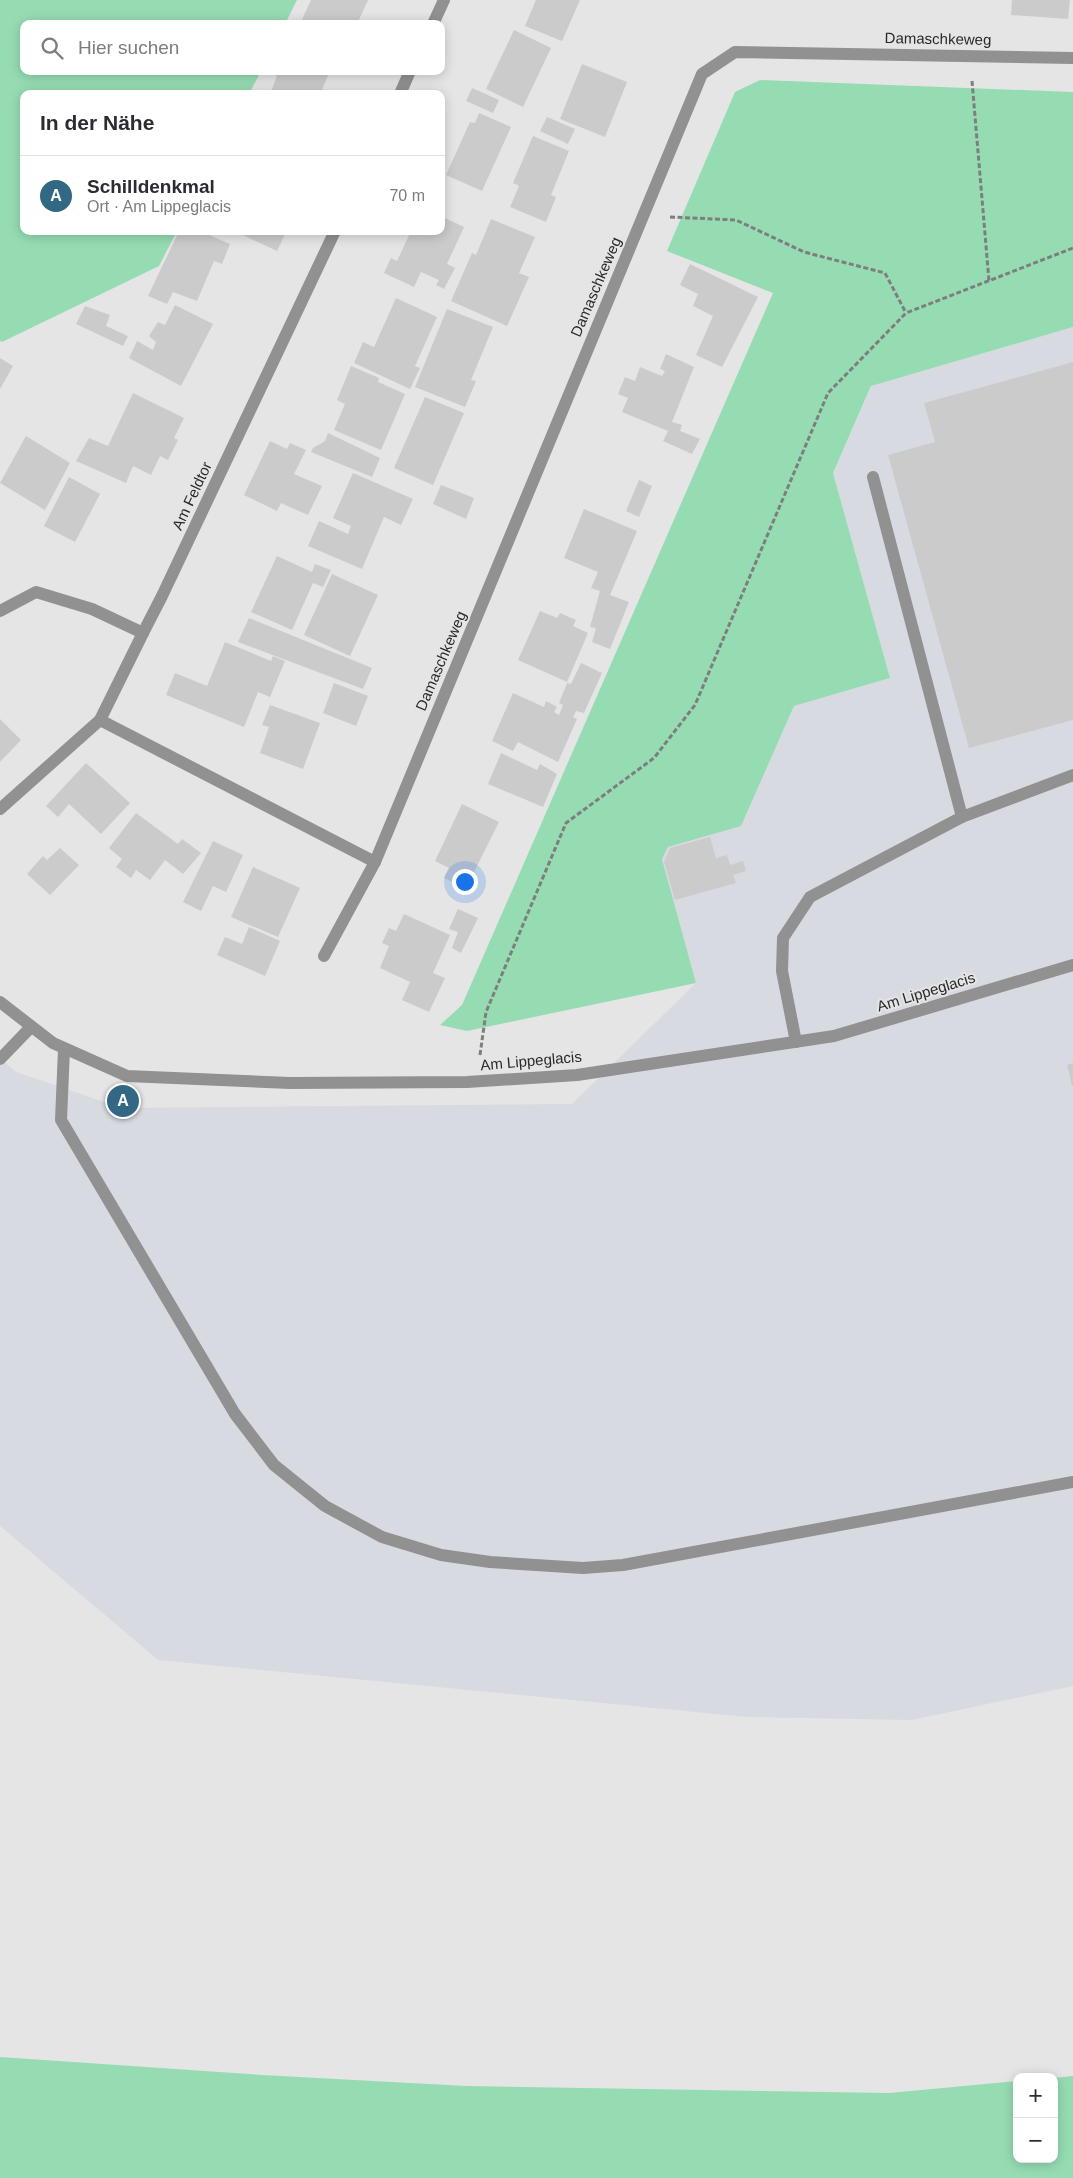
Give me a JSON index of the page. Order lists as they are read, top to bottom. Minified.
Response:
{"streets":{"street":["Damaschkeweg","Am Feldtor","Am Lippeglacis"]},"page":{"search":"Hier suchen","heading":"In der Nähe","list":[{"mark":"A","name":"Schilldenkmal","note":"Ort · Am Lippeglacis","value":"70 m"}],"pins":"A","map_buttons":["+","−"]}}
